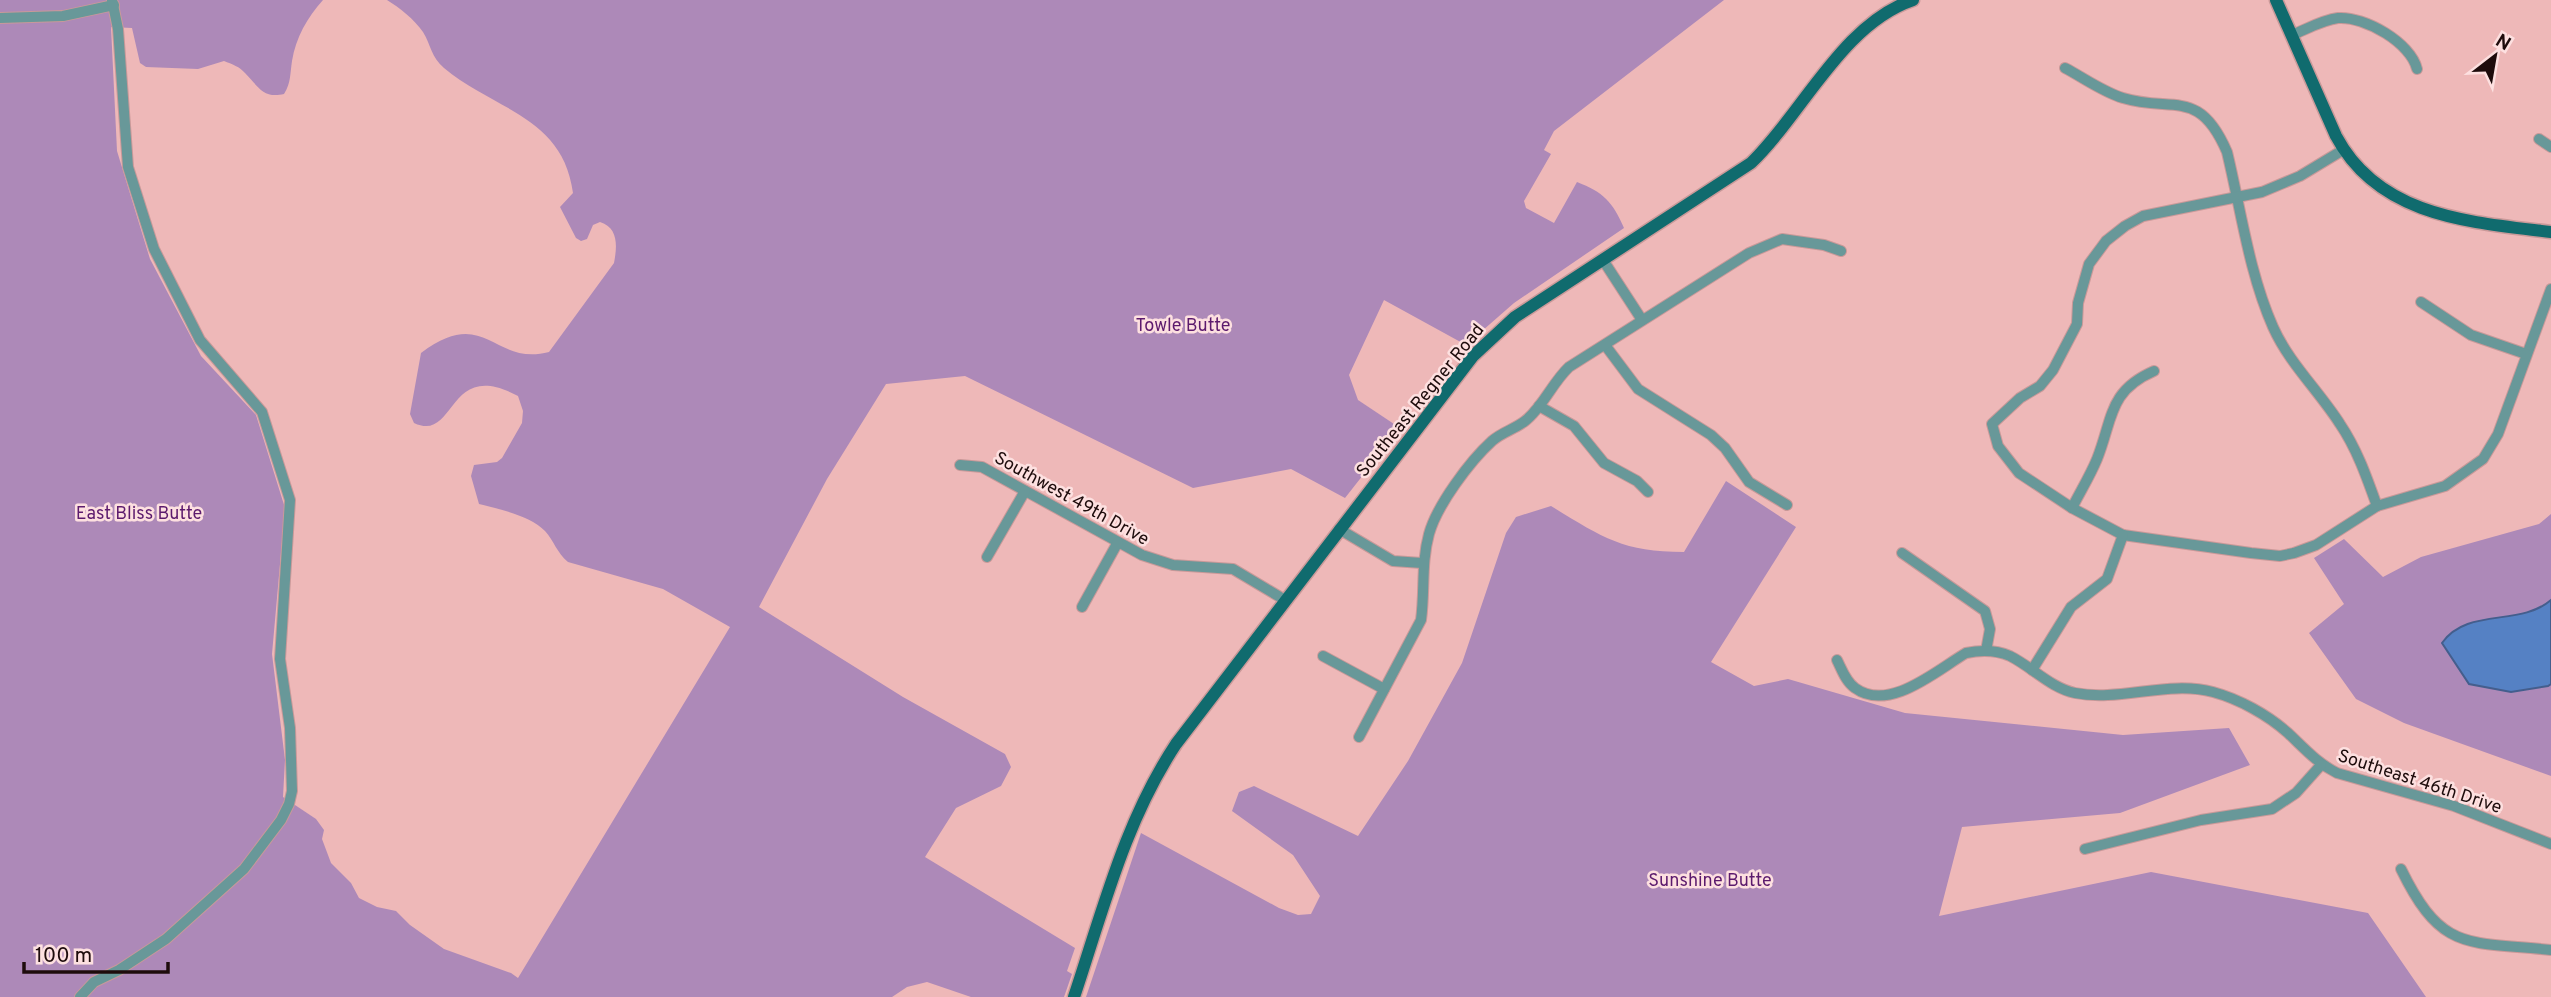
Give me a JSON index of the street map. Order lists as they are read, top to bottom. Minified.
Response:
{"streets":{"main road":["Southeast Regner Road"],"street":["Southwest 49th Drive","Southeast 46th Drive"]},"crossings":[["Southeast Regner Road","Southwest 49th Drive"]],"parks":["Towle Butte","East Bliss Butte","Sunshine Butte"],"scale_bar":"100 m","north":"top right"}
